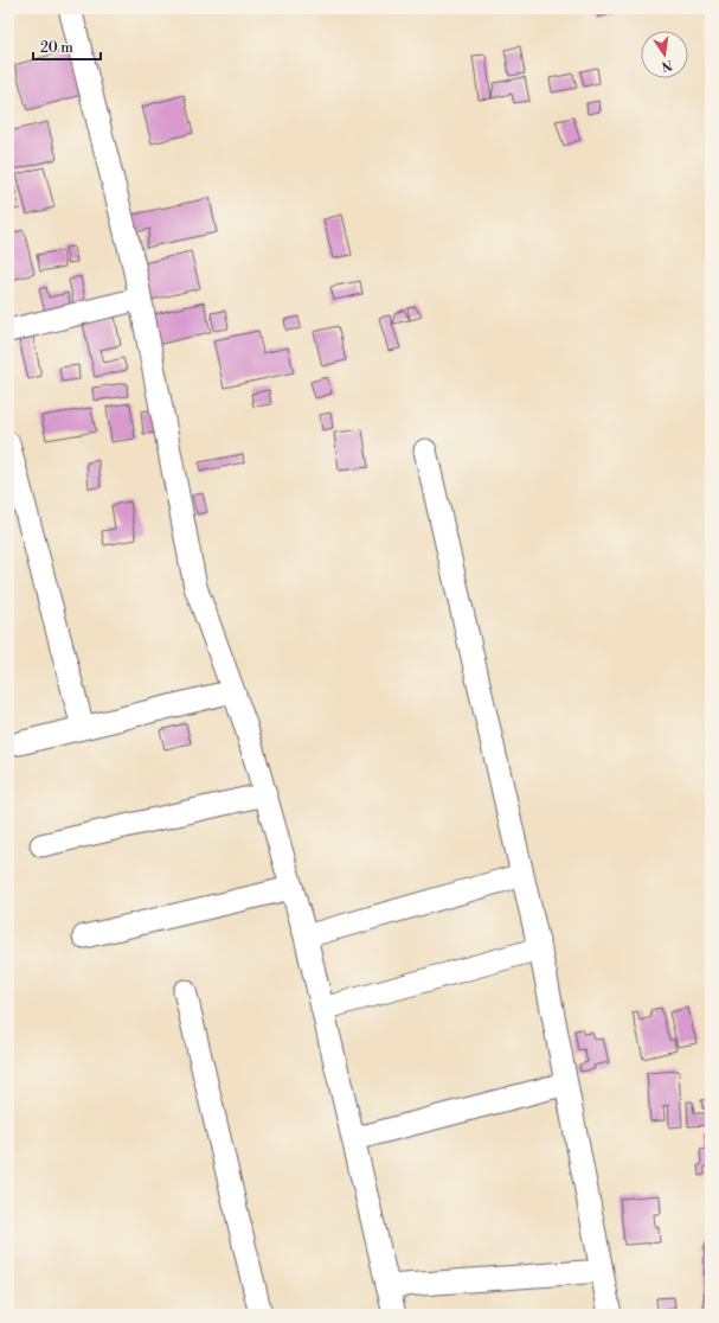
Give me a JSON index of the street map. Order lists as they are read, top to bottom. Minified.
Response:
{"scale_bar":"20 m","north":"bottom"}
